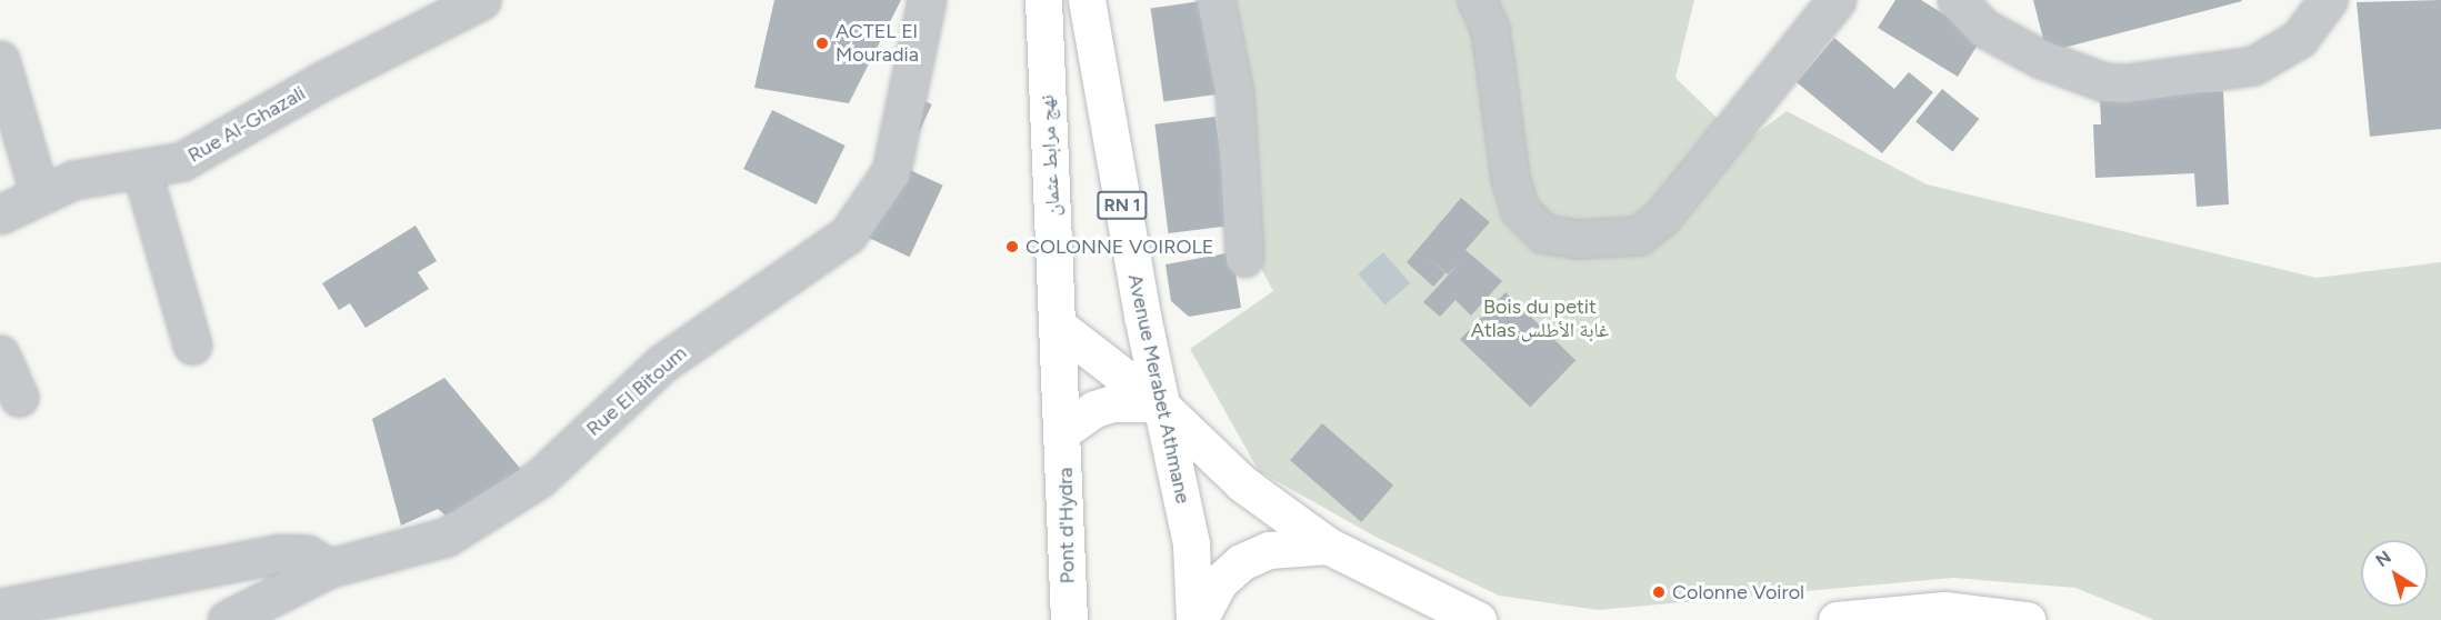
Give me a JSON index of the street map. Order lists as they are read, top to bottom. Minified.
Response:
{"streets":{"main road":["نهج مرابط عثمان","RN 1","Avenue Merabet Athmane","Pont d'Hydra"],"street":["Rue Al-Ghazali","Rue El Bitoum"]},"crossings":[["نهج مرابط عثمان","Pont d'Hydra"]],"parks":["Bois du petit Atlas غابة الأطلس"],"places":["ACTEL El Mouradia","COLONNE VOIROLE","Colonne Voirol"],"north":"top left"}
